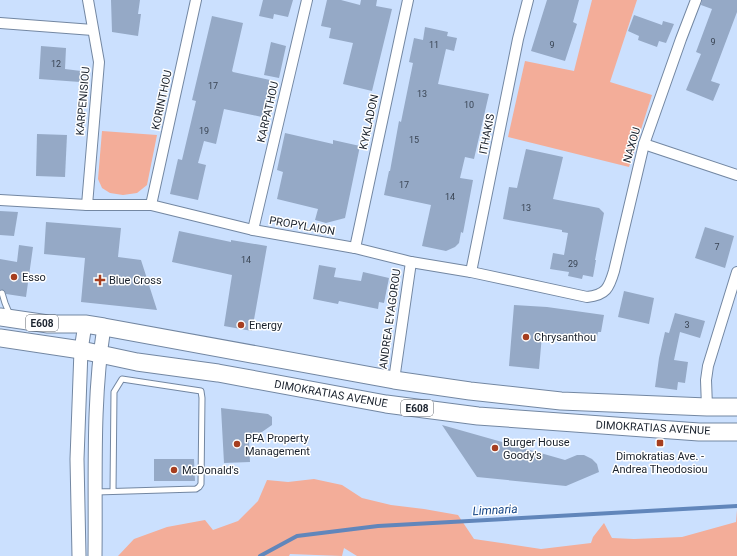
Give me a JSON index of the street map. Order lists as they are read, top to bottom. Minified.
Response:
{"streets":{"highway":["E608","DIMOKRATIAS AVENUE"],"street":["KORINTHOU","KARPENISIOU","KARPATHOU","KYKLADON","ITHAKIS","NAXOU","PROPYLAION","ANDREA EYAGOROU"]},"crossings":[["KORINTHOU","PROPYLAION"],["KARPENISIOU","PROPYLAION"],["KARPATHOU","PROPYLAION"],["KYKLADON","PROPYLAION"],["ITHAKIS","PROPYLAION"],["NAXOU","PROPYLAION"],["PROPYLAION","ANDREA EYAGOROU"],["ANDREA EYAGOROU","DIMOKRATIAS AVENUE"]],"water":["Limnaria"],"places":{"other":["Esso","Energy","Chrysanthou","PFA Property Management","Burger House Goody's","McDonald's"],"health":["Blue Cross"],"transit":["Dimokratias Ave. - Andrea Theodosiou"]},"house_numbers":["9","11","9","12","17","13","10","19","15","17","14","13","7","14","29","3"]}
